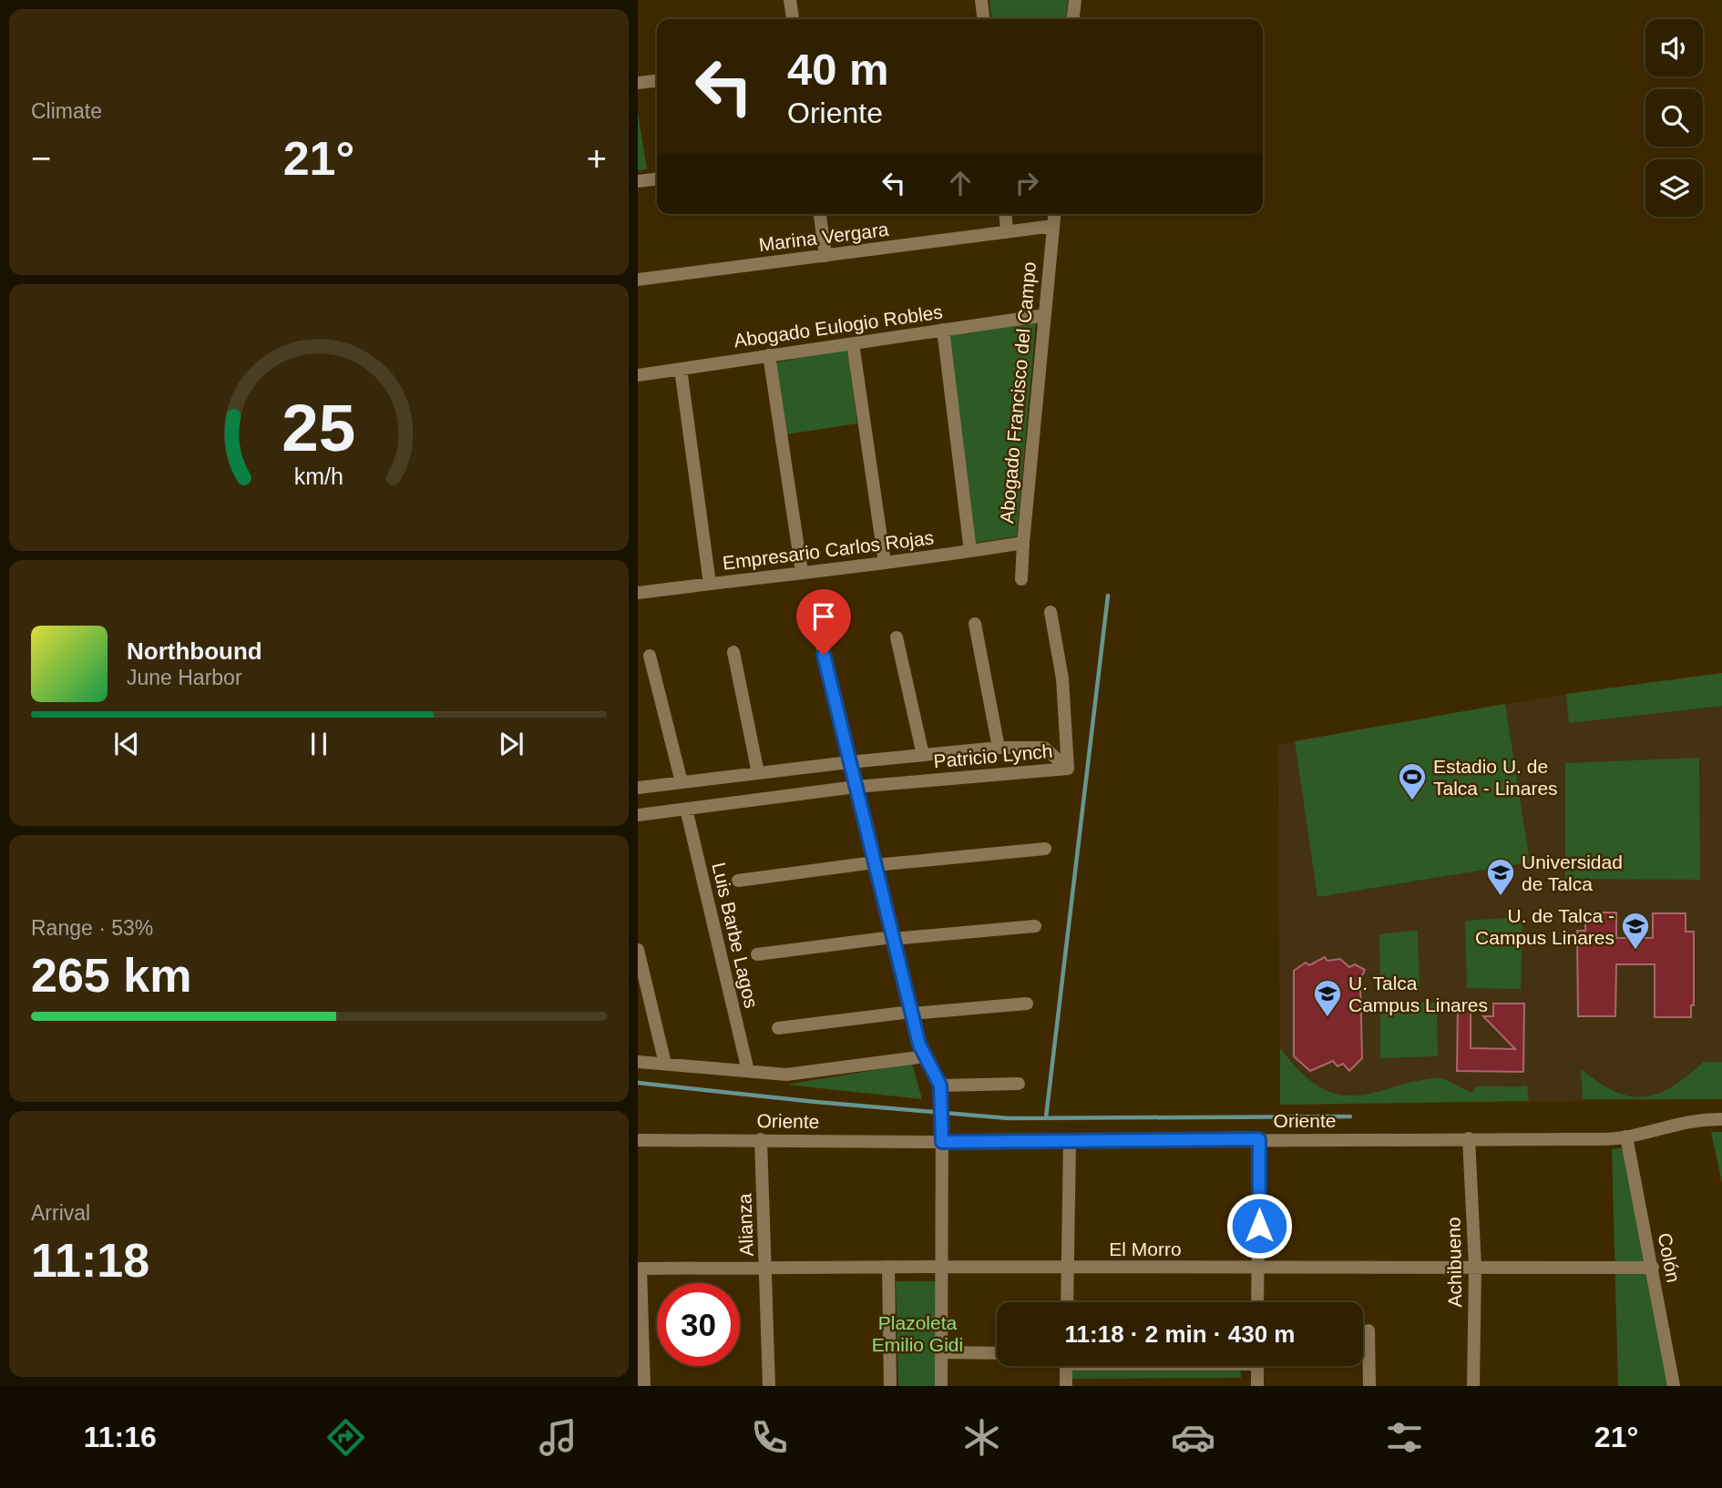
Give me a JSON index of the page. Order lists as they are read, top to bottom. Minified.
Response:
{"streets":{"street":["Marina Vergara","Abogado Eulogio Robles","Abogado Francisco del Campo","Empresario Carlos Rojas","Patricio Lynch","Luis Barbe Lagos","Oriente","Alianza","El Morro","Colón","Achibueno"]},"crossings":[["Marina Vergara","Abogado Francisco del Campo"],["Abogado Eulogio Robles","Abogado Francisco del Campo"],["Abogado Francisco del Campo","Empresario Carlos Rojas"],["Patricio Lynch","Luis Barbe Lagos"],["Oriente","Alianza"],["Oriente","Colón"],["Oriente","Achibueno"],["Alianza","El Morro"],["El Morro","Colón"],["El Morro","Achibueno"]],"parks":["Plazoleta Emilio Gidi"],"places":{"sports":["Estadio U. de Talca - Linares"],"school or university":["Universidad de Talca","U. de Talca - Campus Linares","U. Talca Campus Linares"]},"page":{"tile":["Climate",["Range · 53%","265 km"],["Arrival","11:18"]],"turn":["40 m","Oriente"],"heat":["−","21°","+"],"song":["Northbound","June Harbor"],"limit":"30","trip":"11:18 · 2 min · 430 m","tabs":["11:16","21°"],"gauge":["25","km/h"]}}
